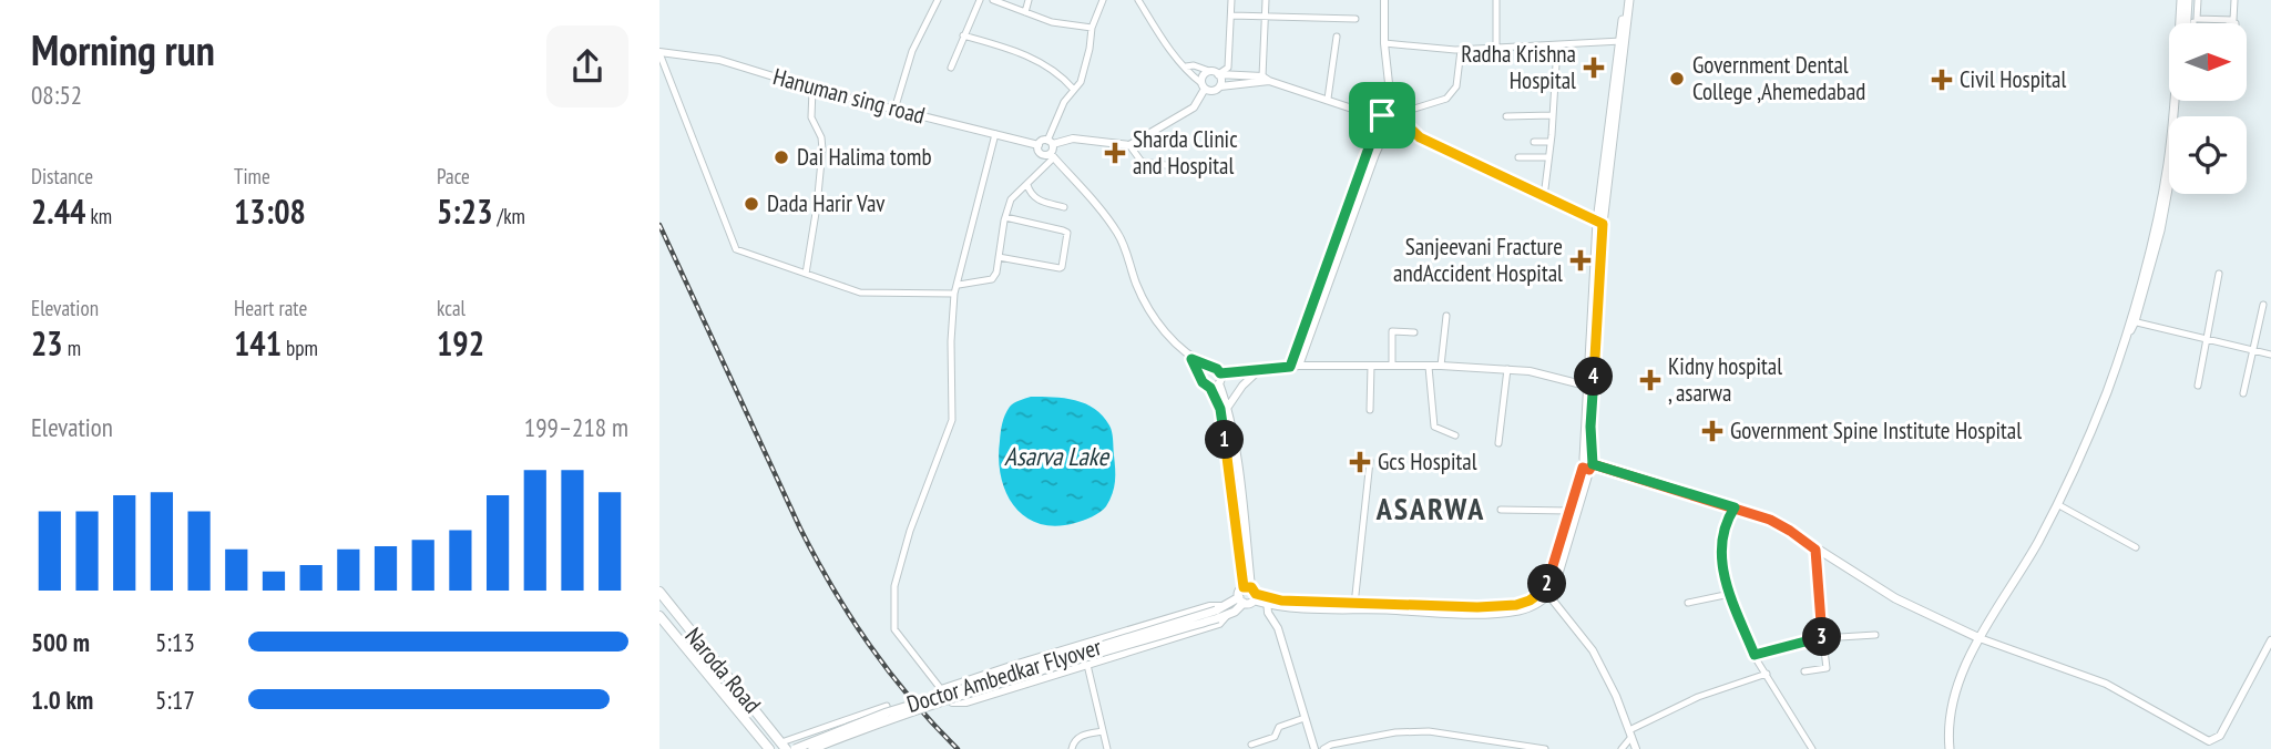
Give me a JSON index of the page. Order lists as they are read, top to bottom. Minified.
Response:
{"streets":{"main road":["Naroda Road","Doctor Ambedkar Flyover"],"street":["Hanuman sing road"]},"districts":["ASARWA"],"water":["Asarva Lake"],"places":{"health":["Radha Krishna Hospital","Civil Hospital","Sharda Clinic and Hospital","Sanjeevani Fracture andAccident Hospital","Kidny hospital , asarwa","Government Spine Institute Hospital","Gcs Hospital"],"other":["Government Dental College ,Ahemedabad","Dai Halima tomb","Dada Harir Vav"]},"north":"right","page":{"heading":["Morning run","08:52"],"stats":[["Distance","2.44 km"],["Time","13:08"],["Pace","5:23 /km"],["Elevation","23 m"],["Heart rate","141 bpm"],["kcal","192"]],"pins":["4","1","2","3"],"chart":["Elevation","199–218 m"],"list":[{"name":"500 m","note":"5:13"},{"name":"1.0 km","note":"5:17"}]}}
